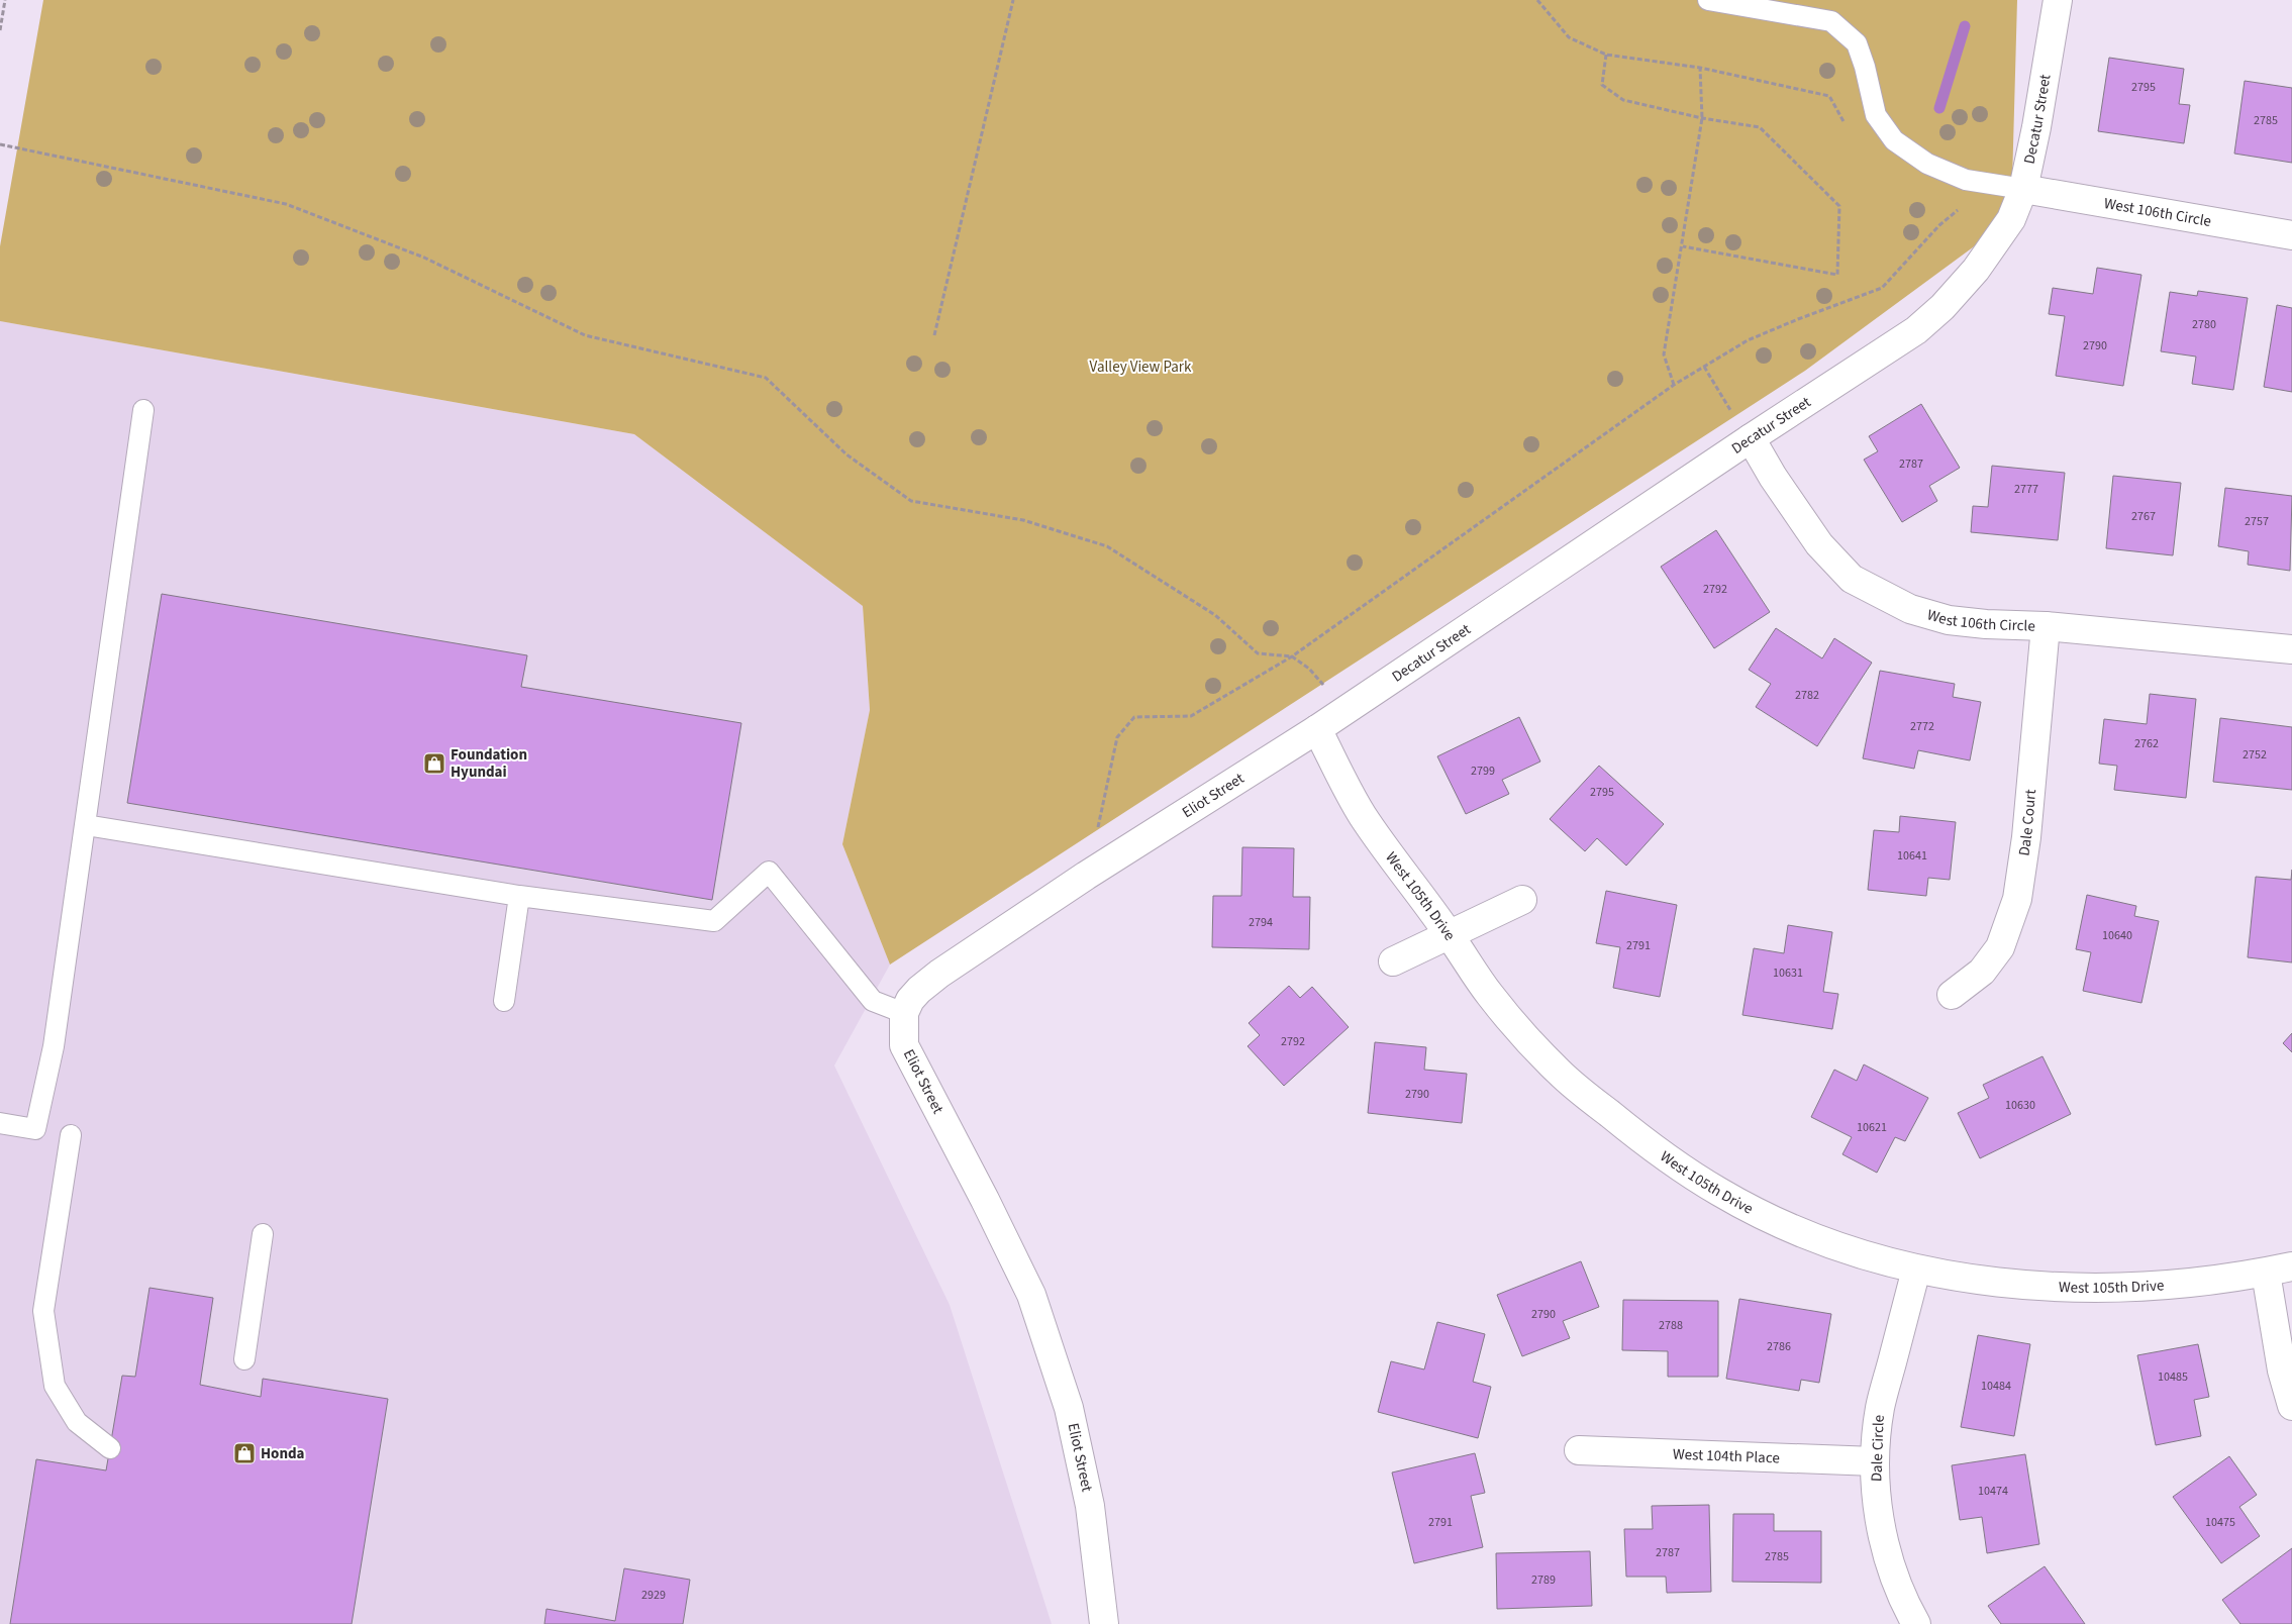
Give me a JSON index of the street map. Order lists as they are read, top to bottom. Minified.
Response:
{"streets":{"street":["Decatur Street","West 106th Circle","Eliot Street","Dale Court","West 105th Drive","Dale Circle","West 104th Place"]},"crossings":[["Decatur Street","West 106th Circle"],["Decatur Street","Eliot Street"],["Decatur Street","West 105th Drive"],["West 106th Circle","Dale Court"],["Eliot Street","West 105th Drive"],["West 105th Drive","Dale Circle"],["Dale Circle","West 104th Place"]],"parks":["Valley View Park"],"places":{"shop":["Foundation Hyundai","Honda"]},"house_numbers":["2795","2785","2780","2790","2787","2777","2767","2757","2792","2782","2772","2762","2752","2799","2795","10641","2794","10640","2791","10631","2792","2790","10630","10621","2790","2788","2786","10485","10484","10474","2791","10475","2787","2785","2789","2929"]}
